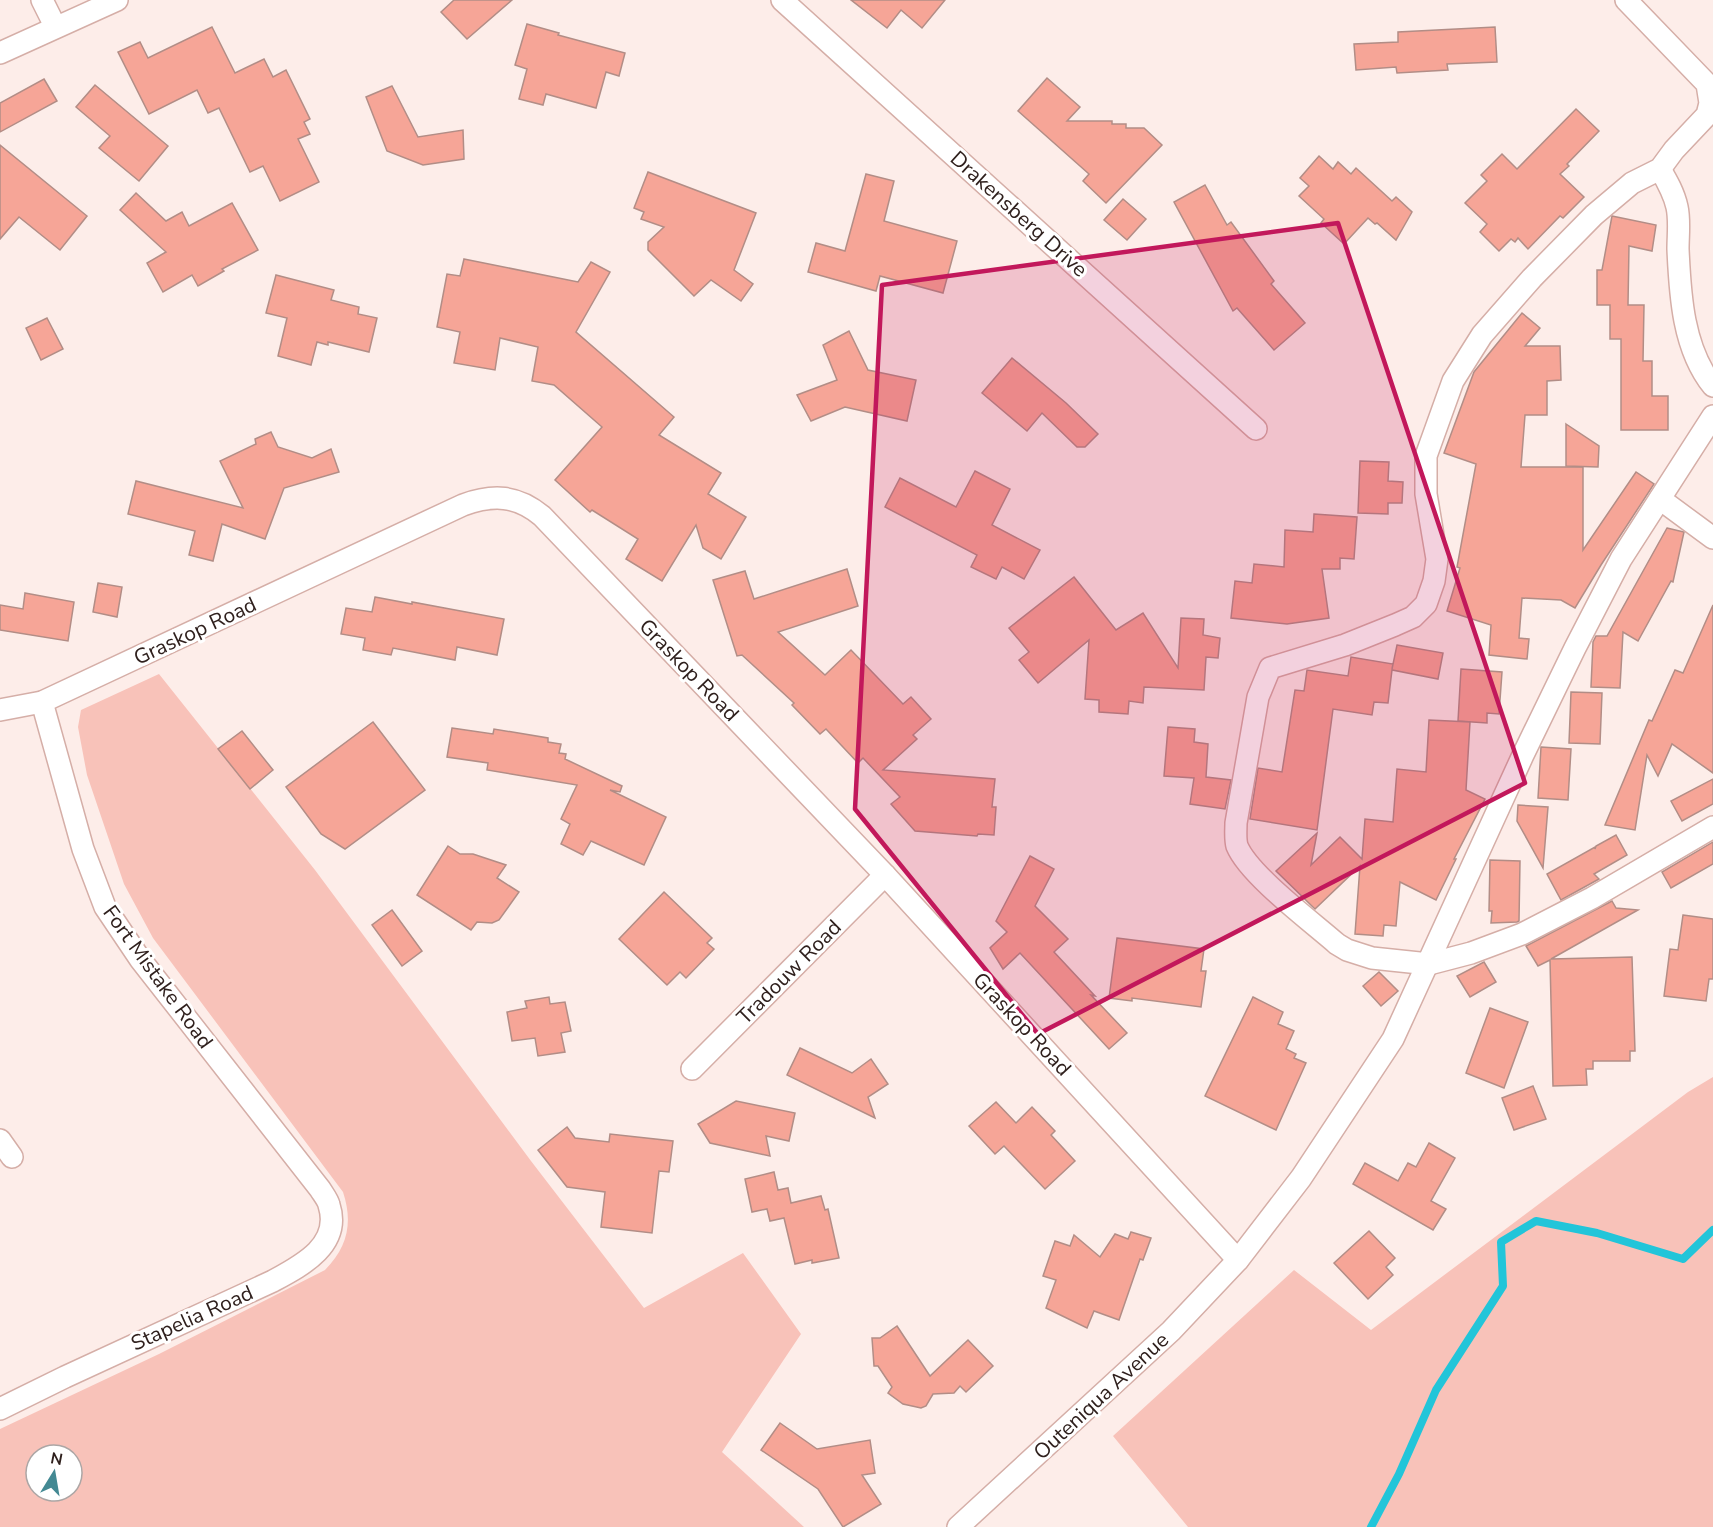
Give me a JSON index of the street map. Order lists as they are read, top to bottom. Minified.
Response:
{"streets":{"street":["Drakensberg Drive","Graskop Road","Tradouw Road","Fort Mistake Road","Stapelia Road","Outeniqua Avenue"]},"crossings":[["Graskop Road","Tradouw Road"],["Graskop Road","Fort Mistake Road"],["Graskop Road","Outeniqua Avenue"],["Fort Mistake Road","Stapelia Road"]],"north":"top"}
